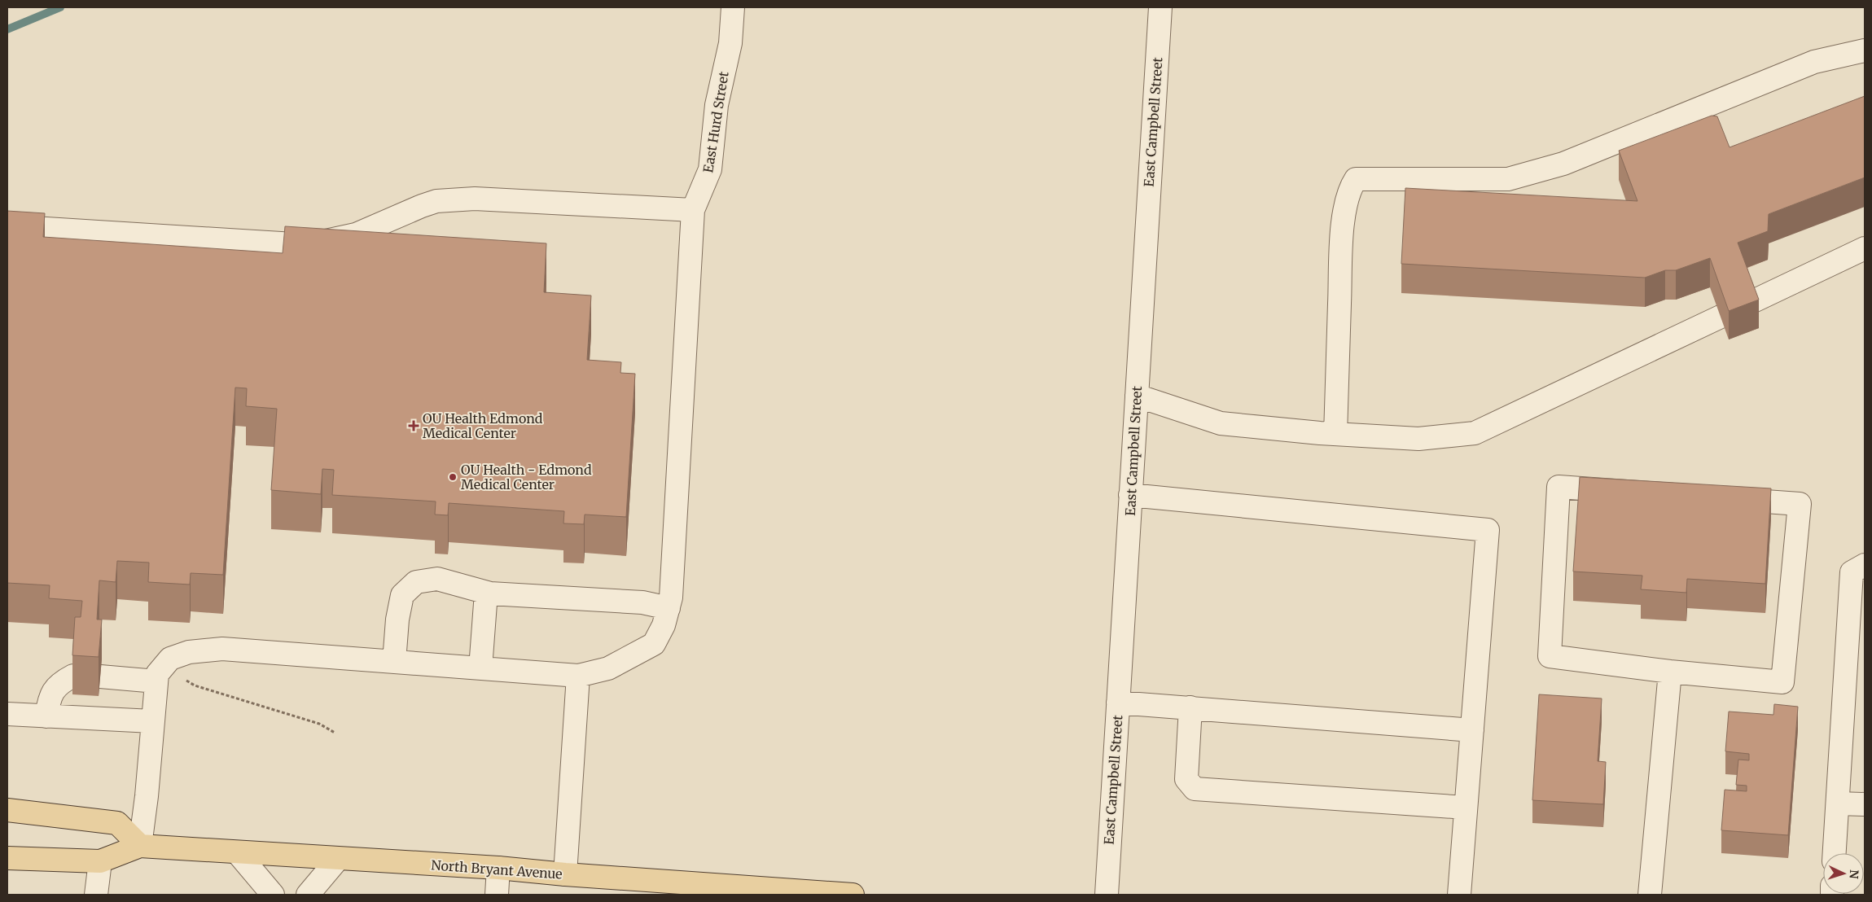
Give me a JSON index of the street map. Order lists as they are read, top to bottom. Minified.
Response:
{"streets":{"main road":["North Bryant Avenue"],"street":["East Hurd Street","East Campbell Street"]},"places":{"health":["OU Health Edmond Medical Center"],"other":["OU Health - Edmond Medical Center"]},"north":"right"}
